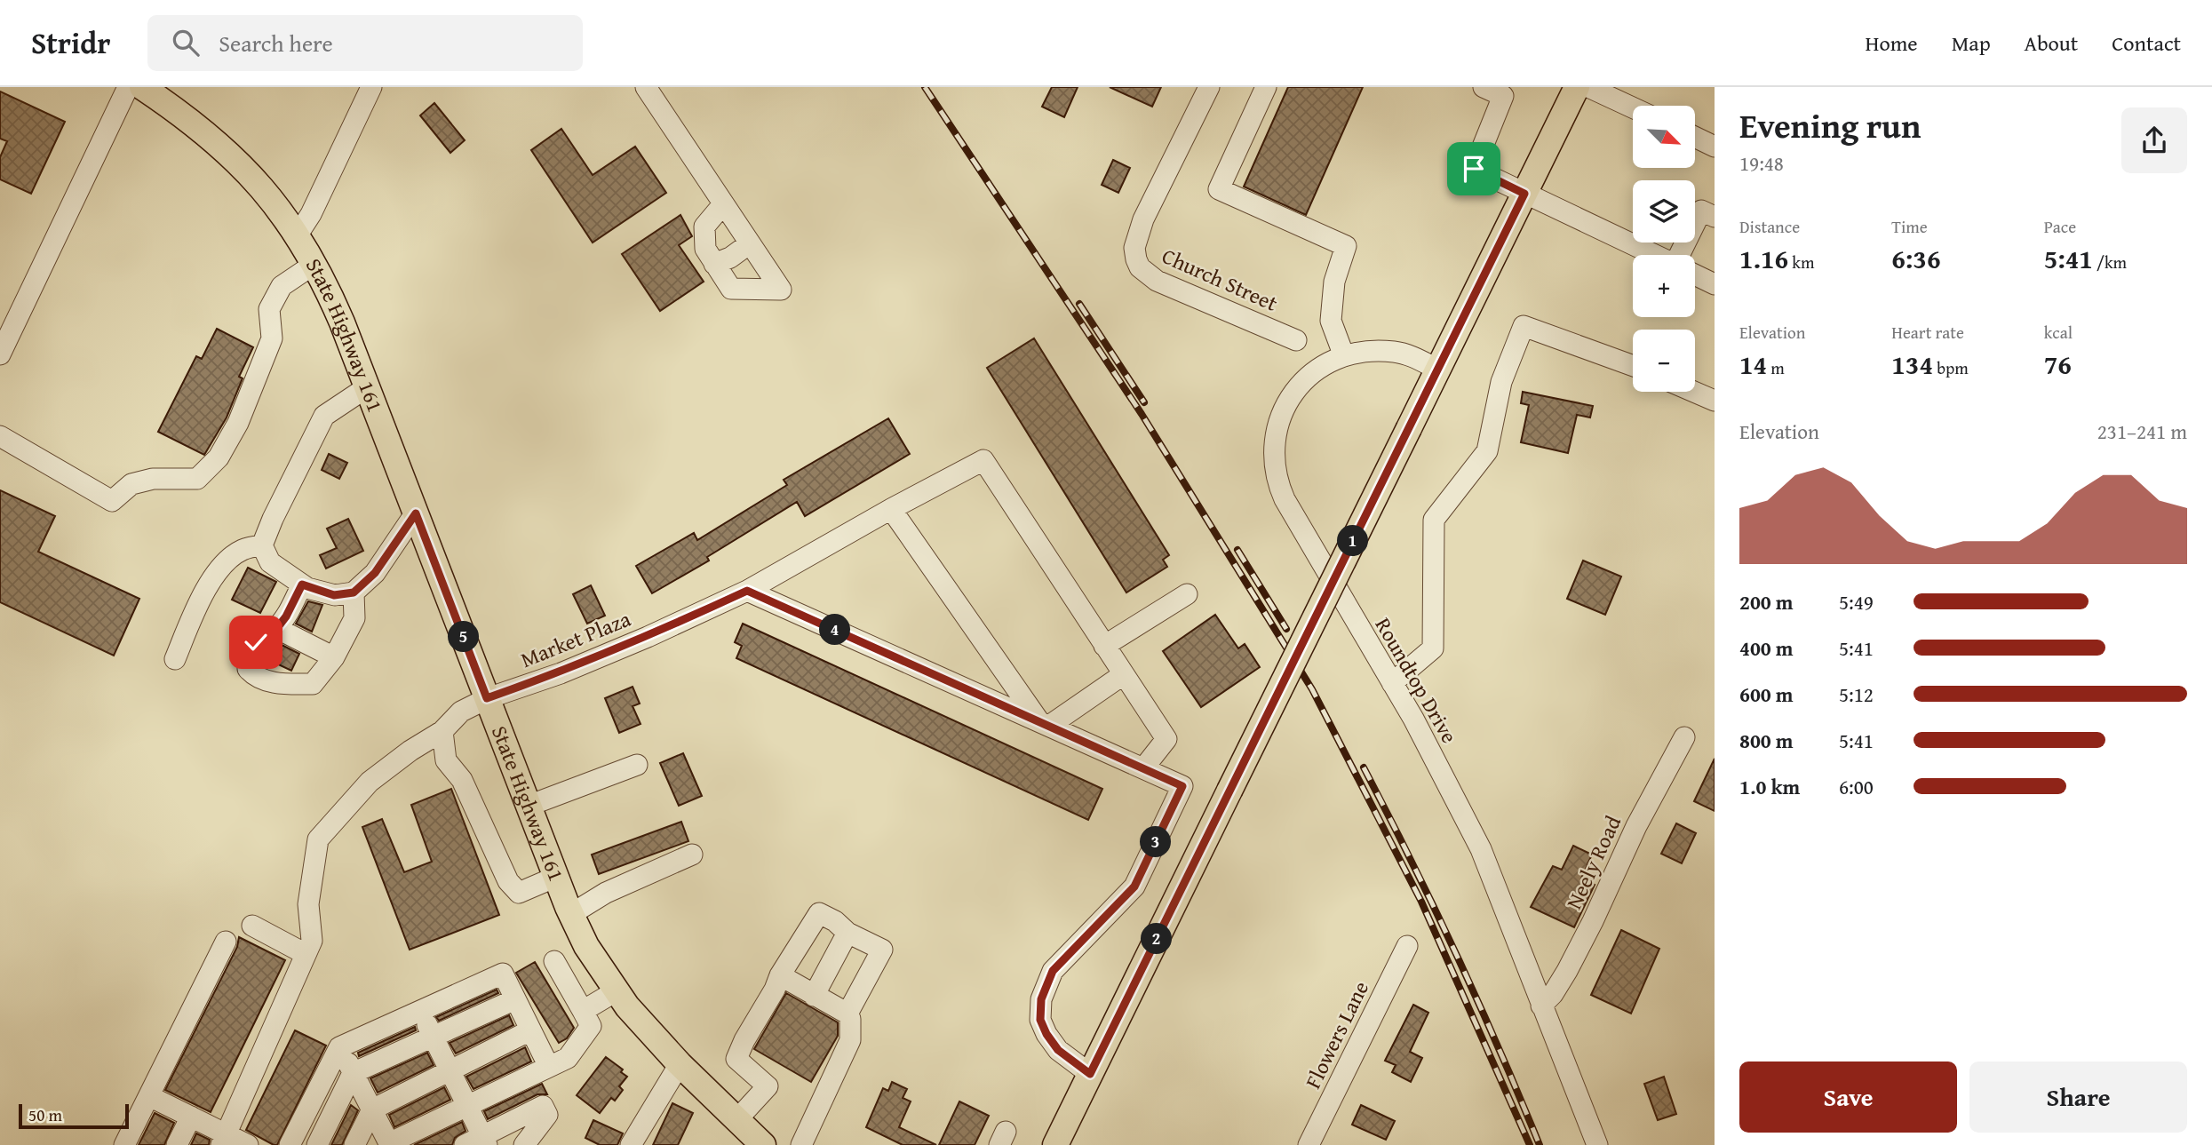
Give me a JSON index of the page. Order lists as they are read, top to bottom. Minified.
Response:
{"streets":{"main road":["State Highway 161"],"street":["Church Street","Market Plaza","Roundtop Drive","Neely Road","Flowers Lane"]},"crossings":[["State Highway 161","Market Plaza"],["Roundtop Drive","Neely Road"]],"scale_bar":"50 m","north":"bottom right","page":{"header":"Stridr","search":"Search here","nav":["Home","Map","About","Contact"],"heading":["Evening run","19:48"],"map_buttons":["+","−"],"stats":[["Distance","1.16 km"],["Time","6:36"],["Pace","5:41 /km"],["Elevation","14 m"],["Heart rate","134 bpm"],["kcal","76"]],"chart":["Elevation","231–241 m"],"pins":["1","4","5","3","2"],"list":[{"name":"200 m","note":"5:49"},{"name":"400 m","note":"5:41"},{"name":"600 m","note":"5:12"},{"name":"800 m","note":"5:41"},{"name":"1.0 km","note":"6:00"}],"buttons":["Save","Share"],"scale":"50 m"}}
